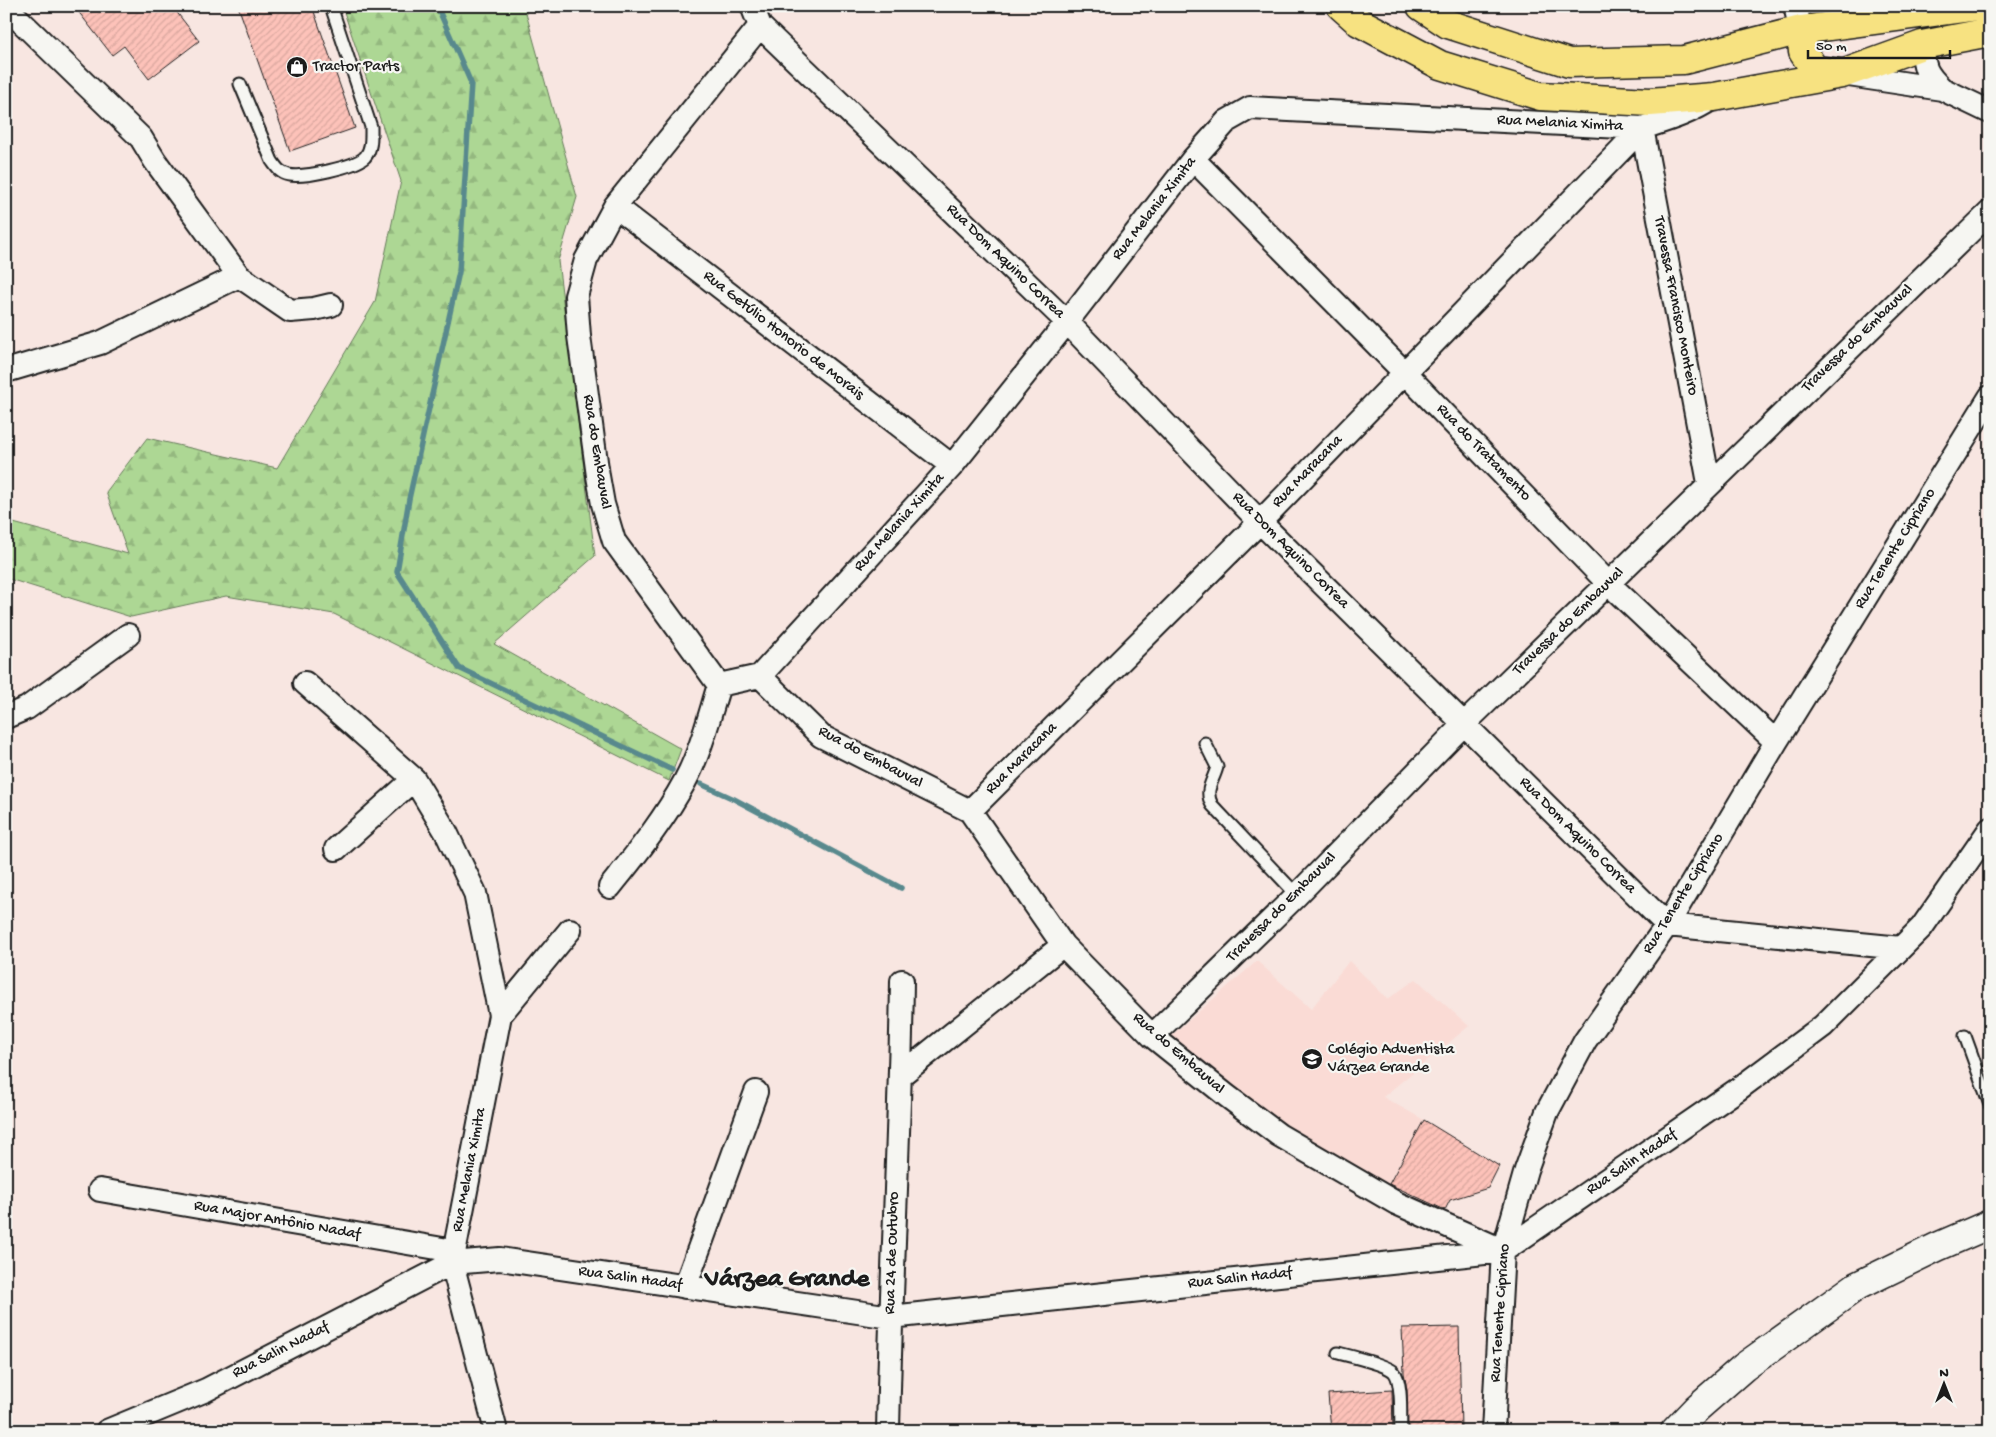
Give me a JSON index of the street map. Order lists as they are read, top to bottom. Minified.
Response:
{"streets":{"street":["Rua Melania Ximita","Rua Dom Aquino Correa","Travessa Francisco Monteiro","Rua Getúlio Honorio de Morais","Travessa do Embauval","Rua do Embauval","Rua do Tratamento","Rua Maracana","Rua Tenente Cipriano","Rua Salin Hadaf","Rua Major Antônio Nadaf","Rua 24 de Outubro","Rua Salin Nadaf"]},"crossings":[["Rua Melania Ximita","Rua Dom Aquino Correa"],["Rua Melania Ximita","Travessa Francisco Monteiro"],["Rua Melania Ximita","Rua Getúlio Honorio de Morais"],["Rua Melania Ximita","Rua do Embauval"],["Rua Melania Ximita","Rua do Tratamento"],["Rua Melania Ximita","Rua Maracana"],["Rua Melania Ximita","Rua Salin Hadaf"],["Rua Melania Ximita","Rua Major Antônio Nadaf"],["Rua Melania Ximita","Rua Salin Nadaf"],["Rua Dom Aquino Correa","Travessa do Embauval"],["Rua Dom Aquino Correa","Rua do Embauval"],["Rua Dom Aquino Correa","Rua Maracana"],["Rua Dom Aquino Correa","Rua Tenente Cipriano"],["Travessa Francisco Monteiro","Travessa do Embauval"],["Travessa Francisco Monteiro","Rua Maracana"],["Rua Getúlio Honorio de Morais","Rua do Embauval"],["Travessa do Embauval","Rua do Embauval"],["Travessa do Embauval","Rua do Tratamento"],["Rua do Embauval","Rua Maracana"],["Rua do Embauval","Rua Tenente Cipriano"],["Rua do Embauval","Rua Salin Hadaf"],["Rua do Tratamento","Rua Maracana"],["Rua do Tratamento","Rua Tenente Cipriano"],["Rua Tenente Cipriano","Rua Salin Hadaf"],["Rua Salin Hadaf","Rua Major Antônio Nadaf"],["Rua Salin Hadaf","Rua 24 de Outubro"],["Rua Salin Hadaf","Rua Salin Nadaf"],["Rua Major Antônio Nadaf","Rua Salin Nadaf"]],"districts":["Várzea Grande"],"places":{"shop":["Tractor Parts"],"school or university":["Colégio Adventista Várzea Grande"]},"scale_bar":"50 m","north":"top"}
